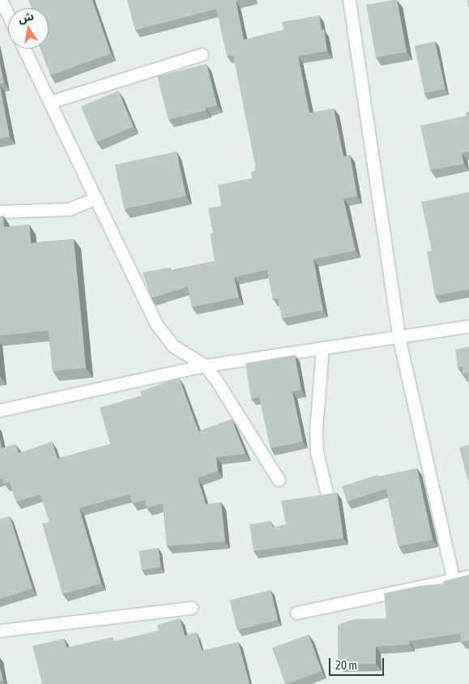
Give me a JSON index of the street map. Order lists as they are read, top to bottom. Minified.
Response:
{"scale_bar":"20 m","north":"top"}
